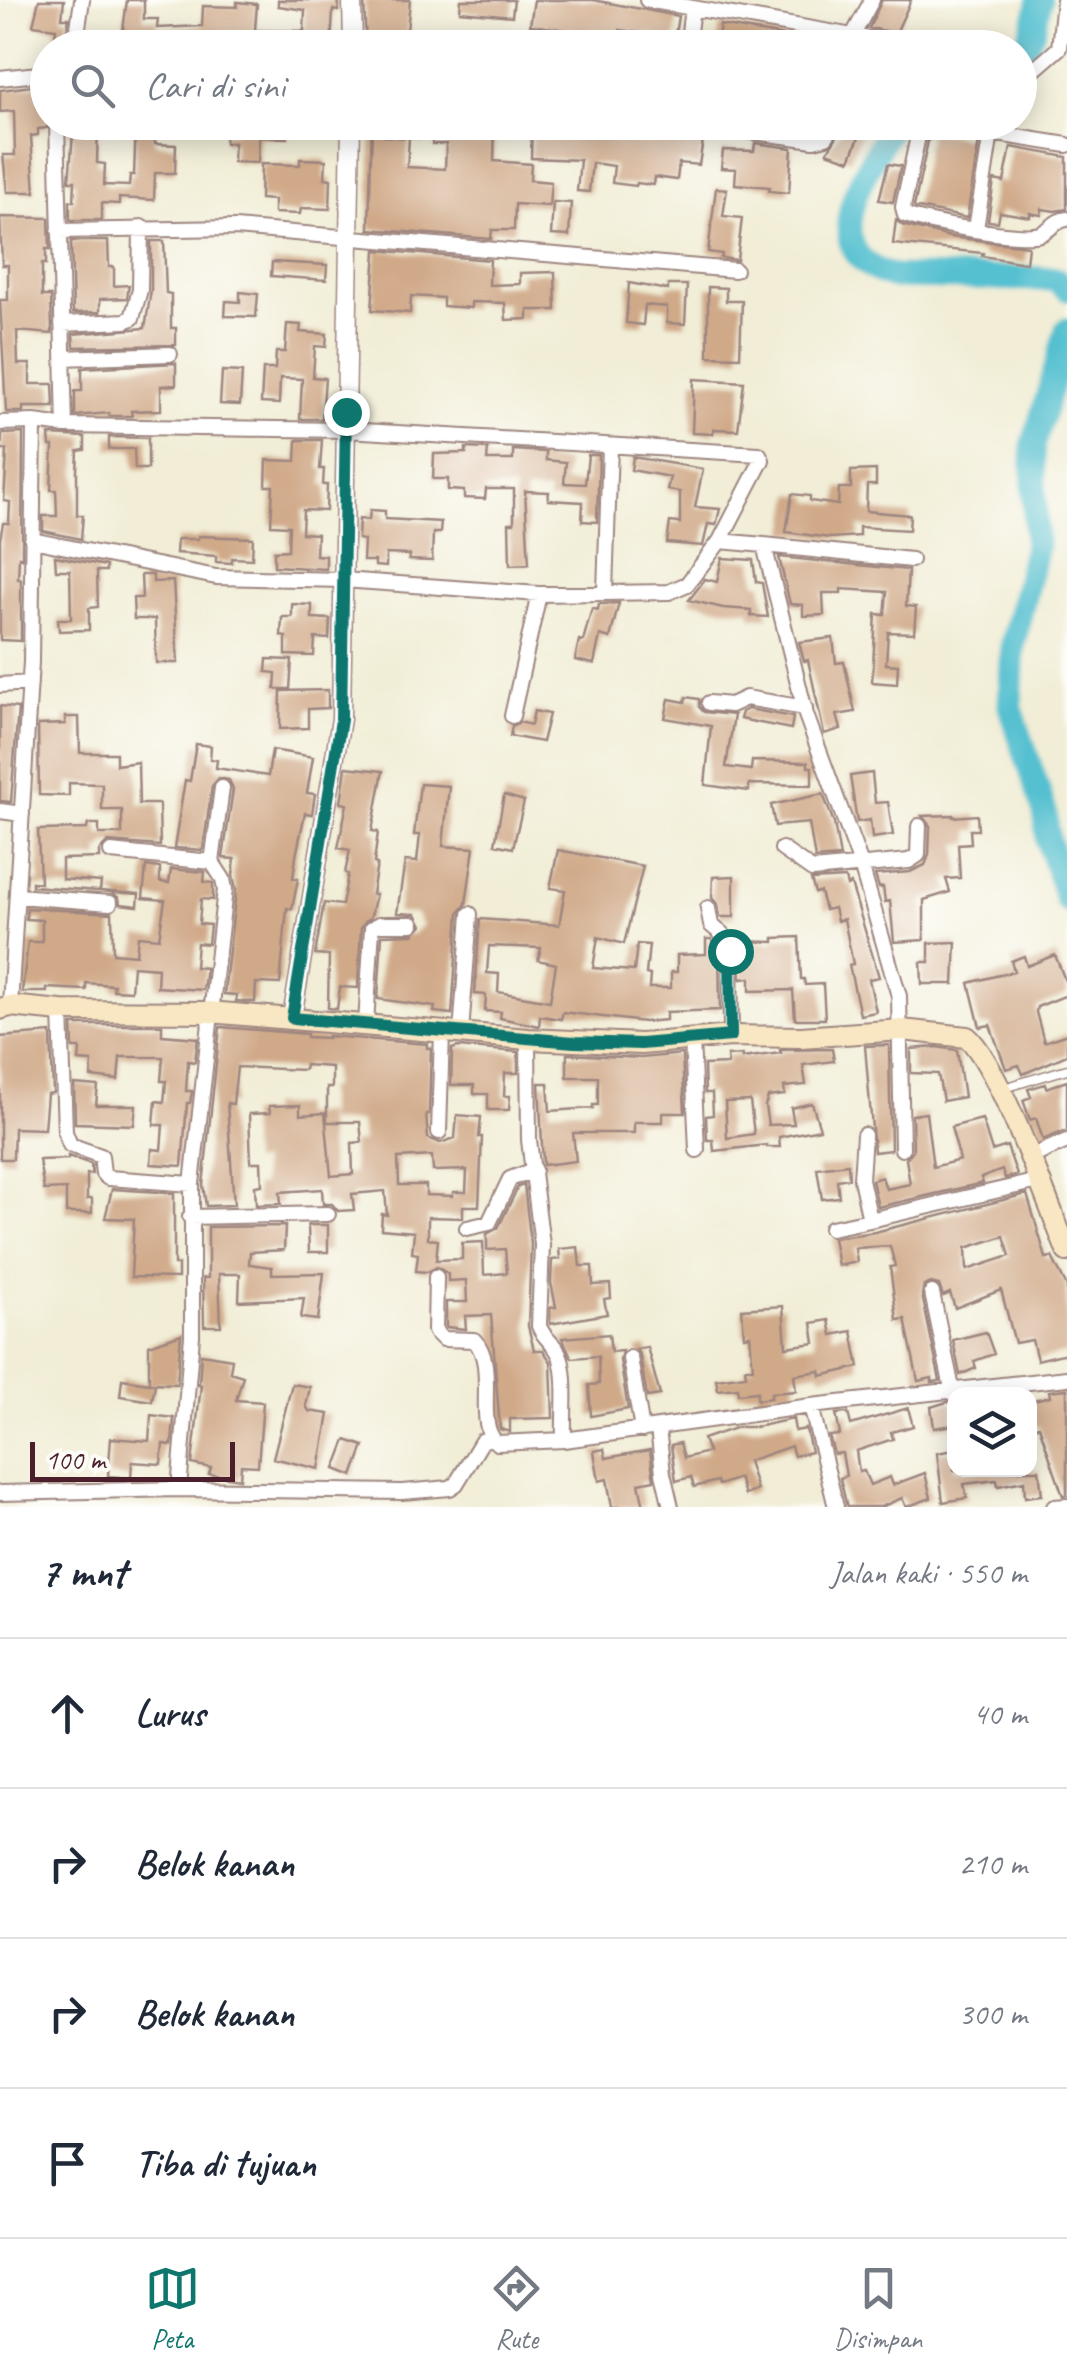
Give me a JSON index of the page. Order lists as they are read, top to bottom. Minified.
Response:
{"scale_bar":"100 m","page":{"search":"Cari di sini","scale":"100 m","heading":["7 mnt","Jalan kaki · 550 m"],"list":[["Lurus","40 m"],["Belok kanan","210 m"],["Belok kanan","300 m"],"Tiba di tujuan"],"nav":["Peta","Rute","Disimpan"]}}
